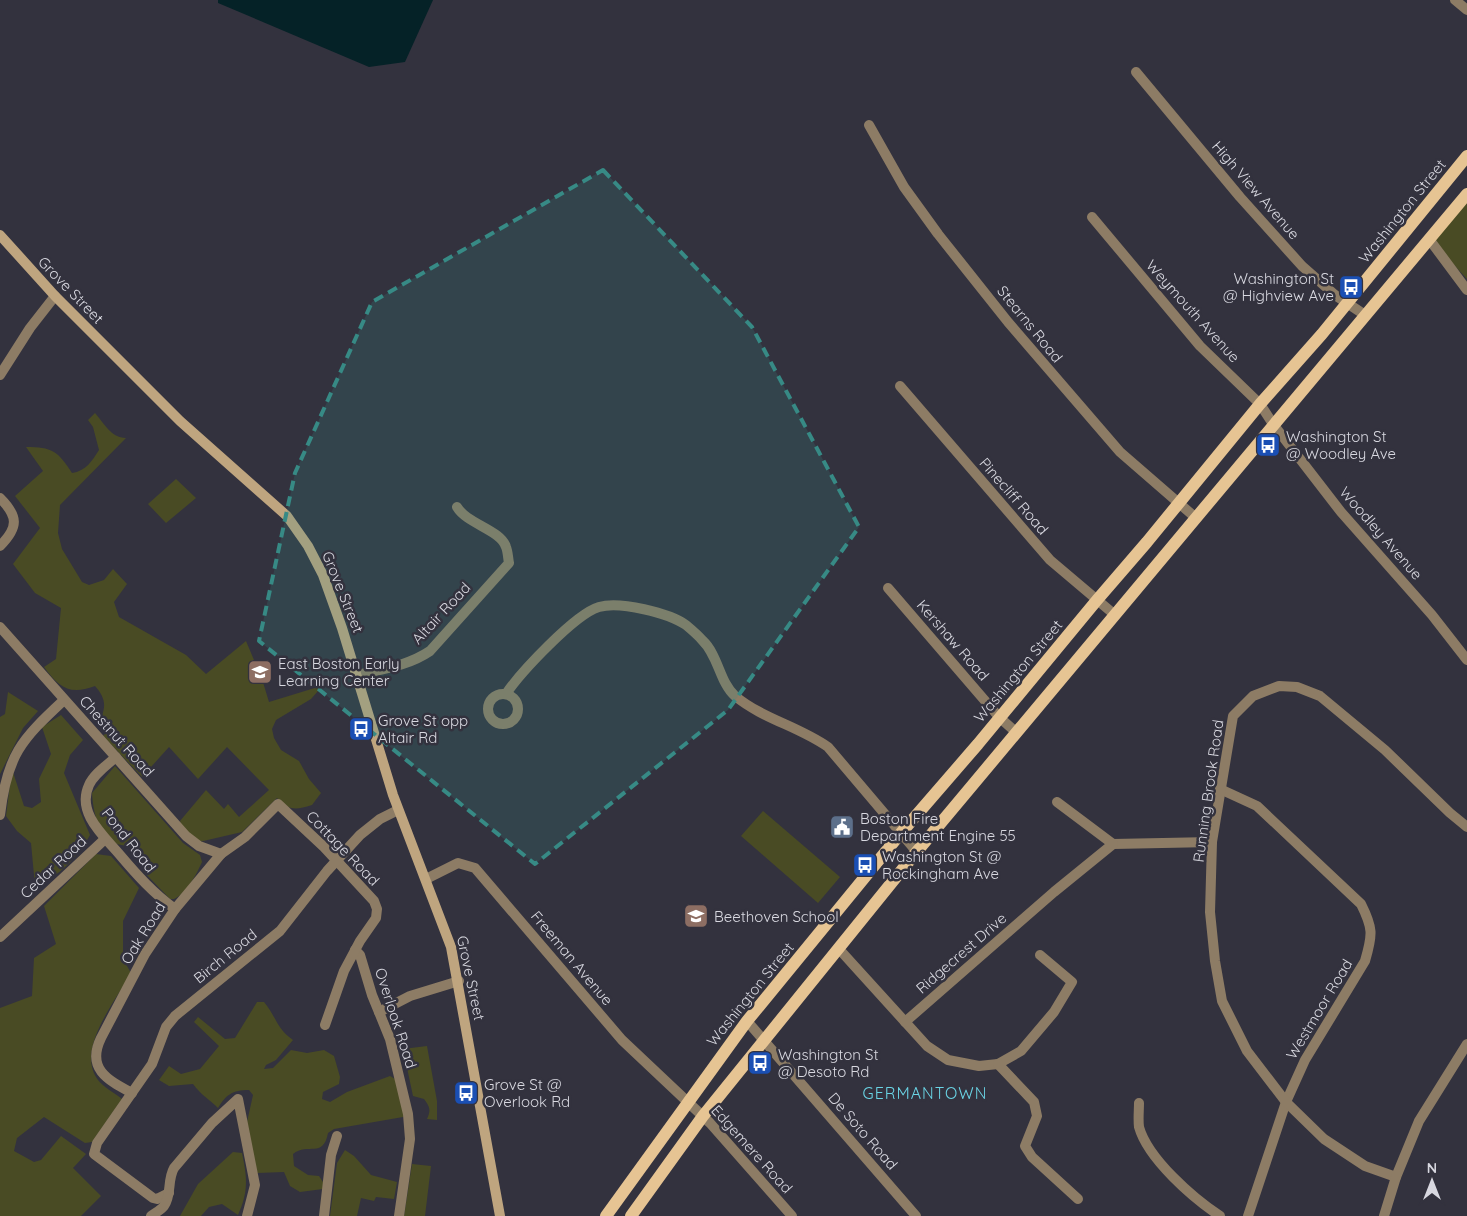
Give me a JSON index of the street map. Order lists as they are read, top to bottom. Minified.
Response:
{"streets":{"main road":["Washington Street","Grove Street"],"street":["High View Avenue","Weymouth Avenue","Stearns Road","Pinecliff Road","Woodley Avenue","Altair Road","Kershaw Road","Chestnut Road","Running Brook Road","Pond Road","Cottage Road","Cedar Road","Oak Road","Ridgecrest Drive","Birch Road","Freeman Avenue","Westmoor Road","Overlook Road","De Soto Road","Edgemere Road"]},"crossings":[["High View Avenue","Washington Street"],["Washington Street","Weymouth Avenue"],["Washington Street","Stearns Road"],["Washington Street","Pinecliff Road"],["Washington Street","Kershaw Road"],["Washington Street","Freeman Avenue"],["Washington Street","De Soto Road"],["Washington Street","Edgemere Road"],["Grove Street","Altair Road"],["Grove Street","Birch Road"],["Grove Street","Freeman Avenue"],["Weymouth Avenue","Woodley Avenue"],["Chestnut Road","Pond Road"],["Chestnut Road","Oak Road"],["Running Brook Road","Westmoor Road"],["Pond Road","Cedar Road"],["Pond Road","Oak Road"],["Cottage Road","Oak Road"],["Cottage Road","Birch Road"],["Cottage Road","Overlook Road"],["Oak Road","Birch Road"],["Freeman Avenue","Edgemere Road"]],"districts":["GERMANTOWN"],"places":{"bus stop":["Washington St @ Highview Ave","Washington St @ Woodley Ave","Grove St opp Altair Rd","Washington St @ Rockingham Ave","Washington St @ Desoto Rd","Grove St @ Overlook Rd"],"school or university":["East Boston Early Learning Center","Beethoven School"],"public building":["Boston Fire Department Engine 55"]},"north":"top"}
